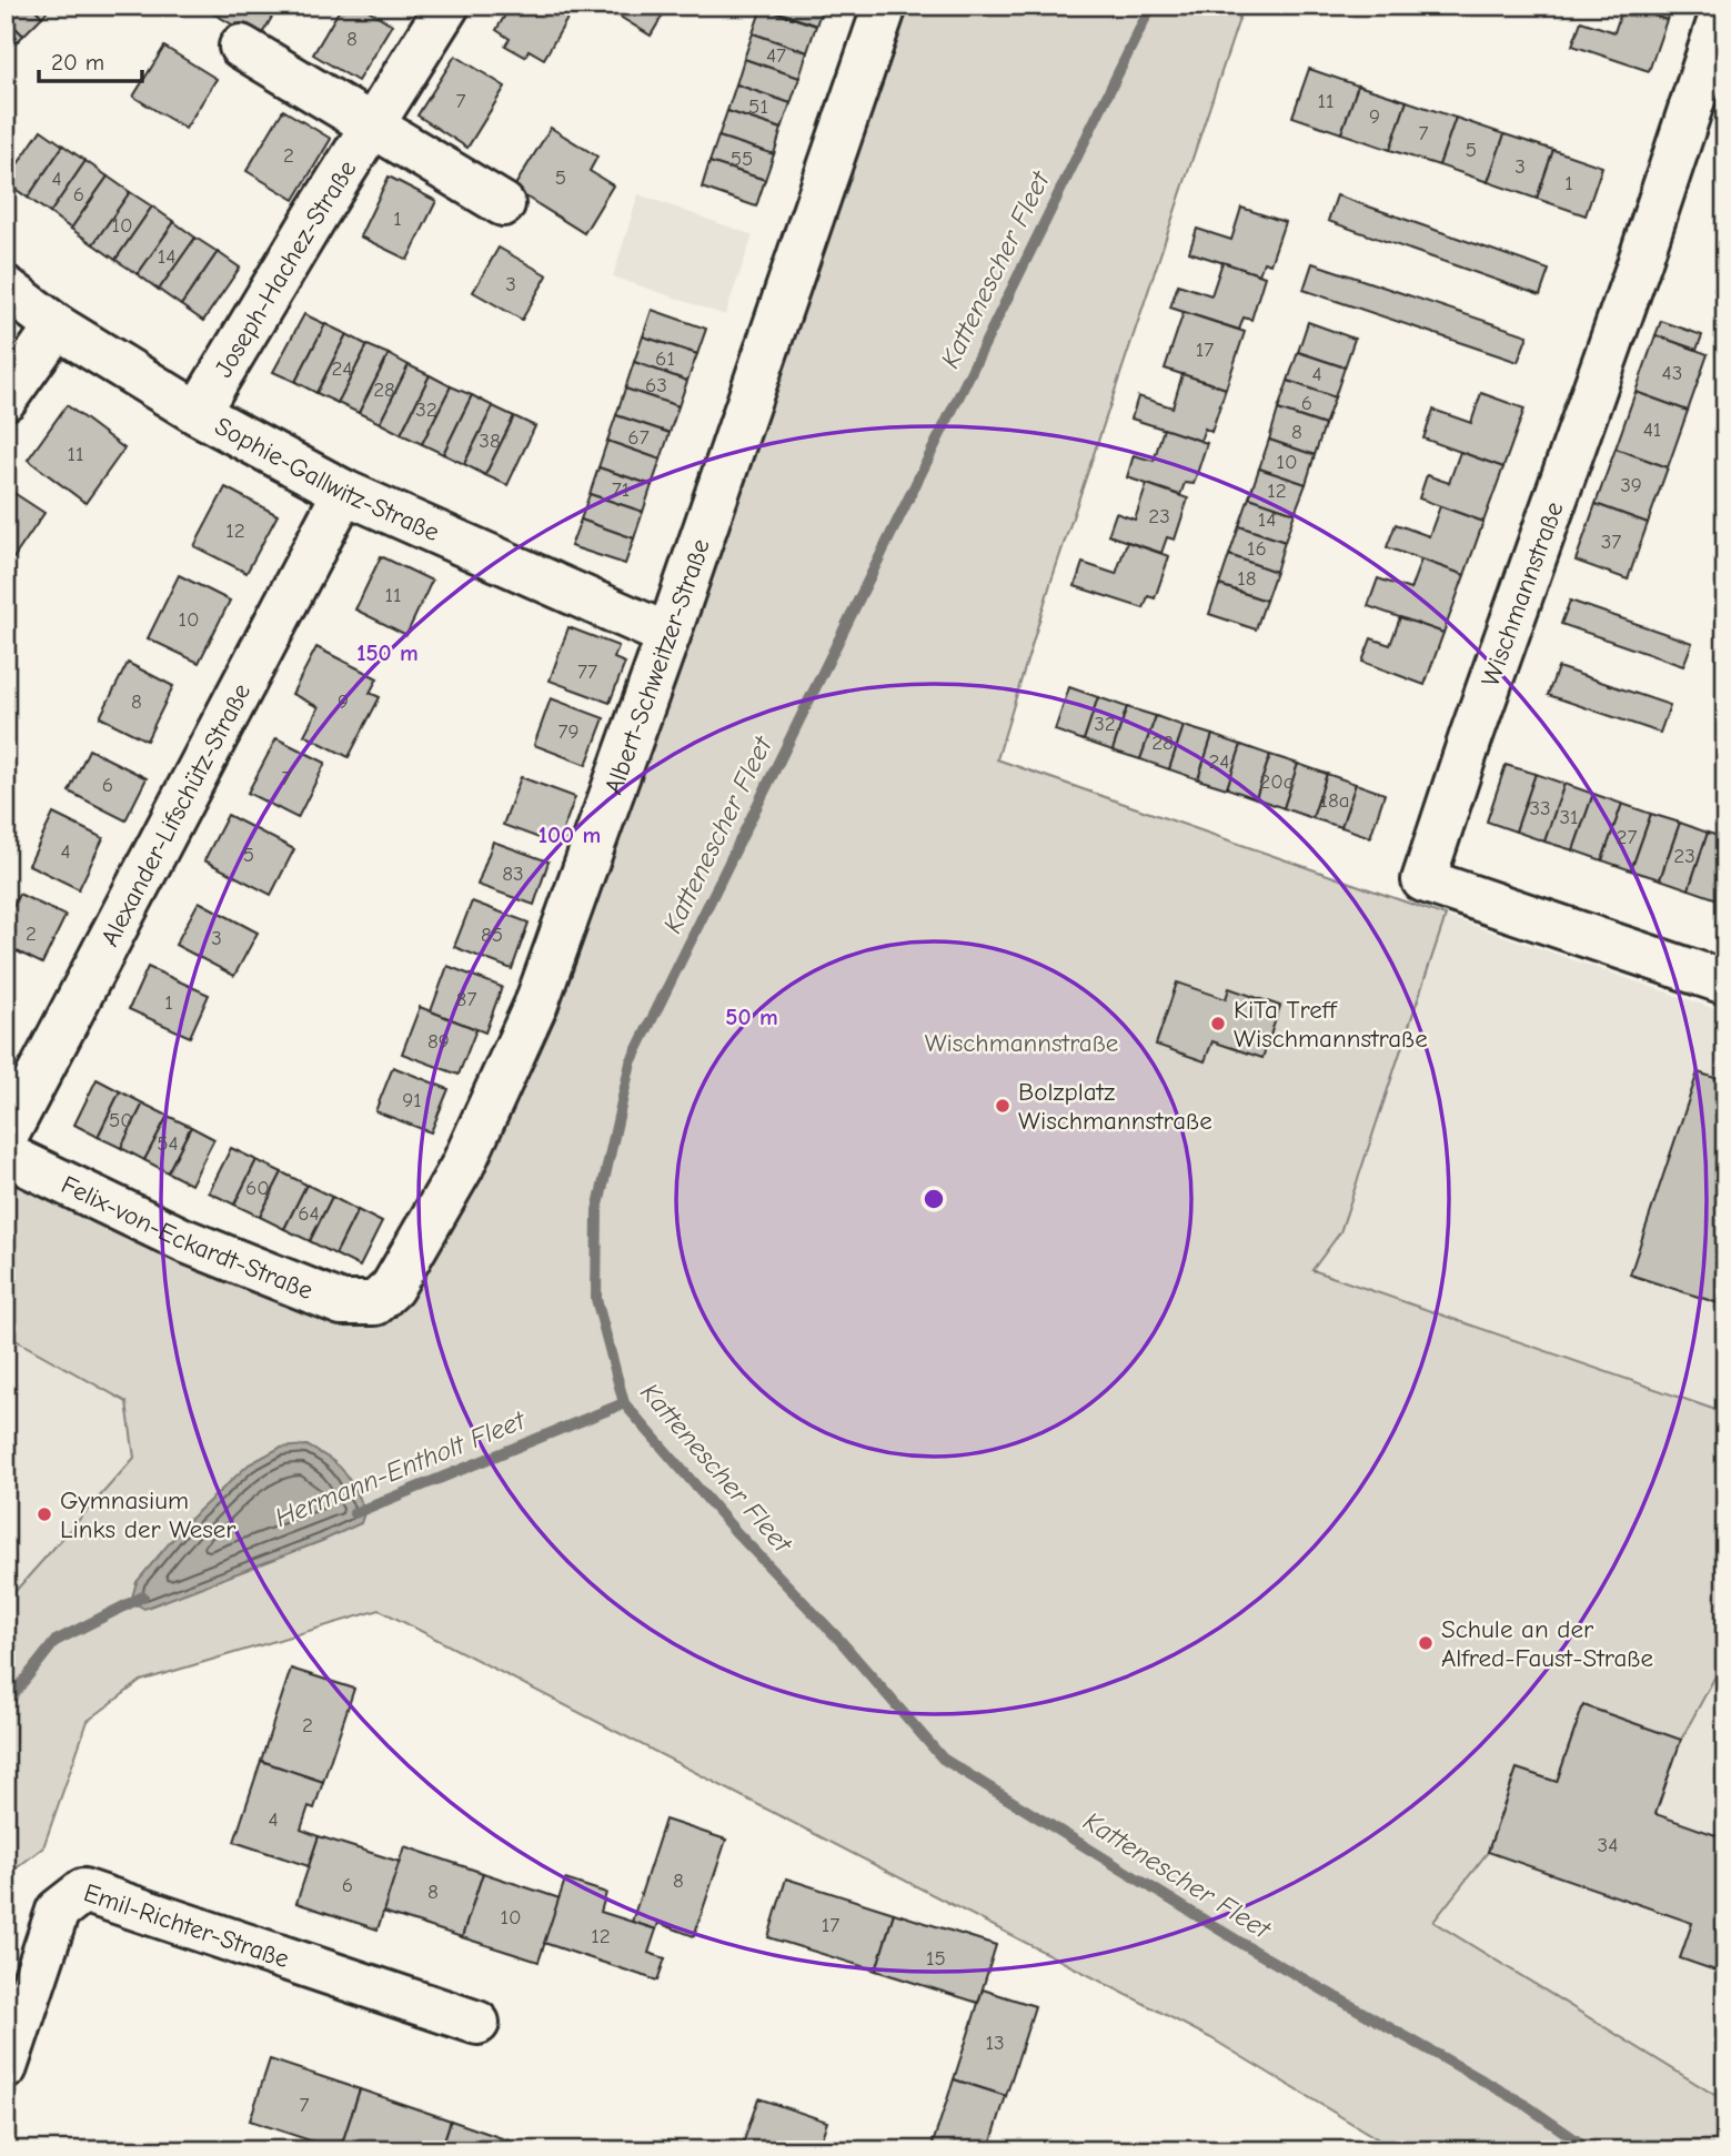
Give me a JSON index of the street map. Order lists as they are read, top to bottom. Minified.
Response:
{"streets":{"street":["Joseph-Hachez-Straße","Sophie-Gallwitz-Straße","Wischmannstraße","Albert-Schweitzer-Straße","Alexander-Lifschütz-Straße","Felix-von-Eckardt-Straße","Emil-Richter-Straße"]},"crossings":[["Joseph-Hachez-Straße","Sophie-Gallwitz-Straße"],["Sophie-Gallwitz-Straße","Albert-Schweitzer-Straße"],["Sophie-Gallwitz-Straße","Alexander-Lifschütz-Straße"],["Albert-Schweitzer-Straße","Felix-von-Eckardt-Straße"]],"water":["Kattenescher Fleet","Hermann-Entholt Fleet"],"parks":["Wischmannstraße"],"places":["KiTa Treff Wischmannstraße","Bolzplatz Wischmannstraße","Gymnasium Links der Weser","Schule an der Alfred-Faust-Straße"],"house_numbers":["8","47","7","11","51","9","7","5","2","55","3","5","4","1","6","1","10","14","3","17","61","24","43","4","63","28","6","32","41","8","67","38","11","10","39","71","12","23","14","12","37","16","18","11","10","77","8","9","32","79","28","24","7","20a","6","18a","33","31","27","4","5","23","83","2","85","3","87","1","89","91","50","54","60","64","2","4","34","8","6","8","10","17","12","15","13","7"],"scale_bar":"20 m","rings":["150 m","100 m","50 m"]}
